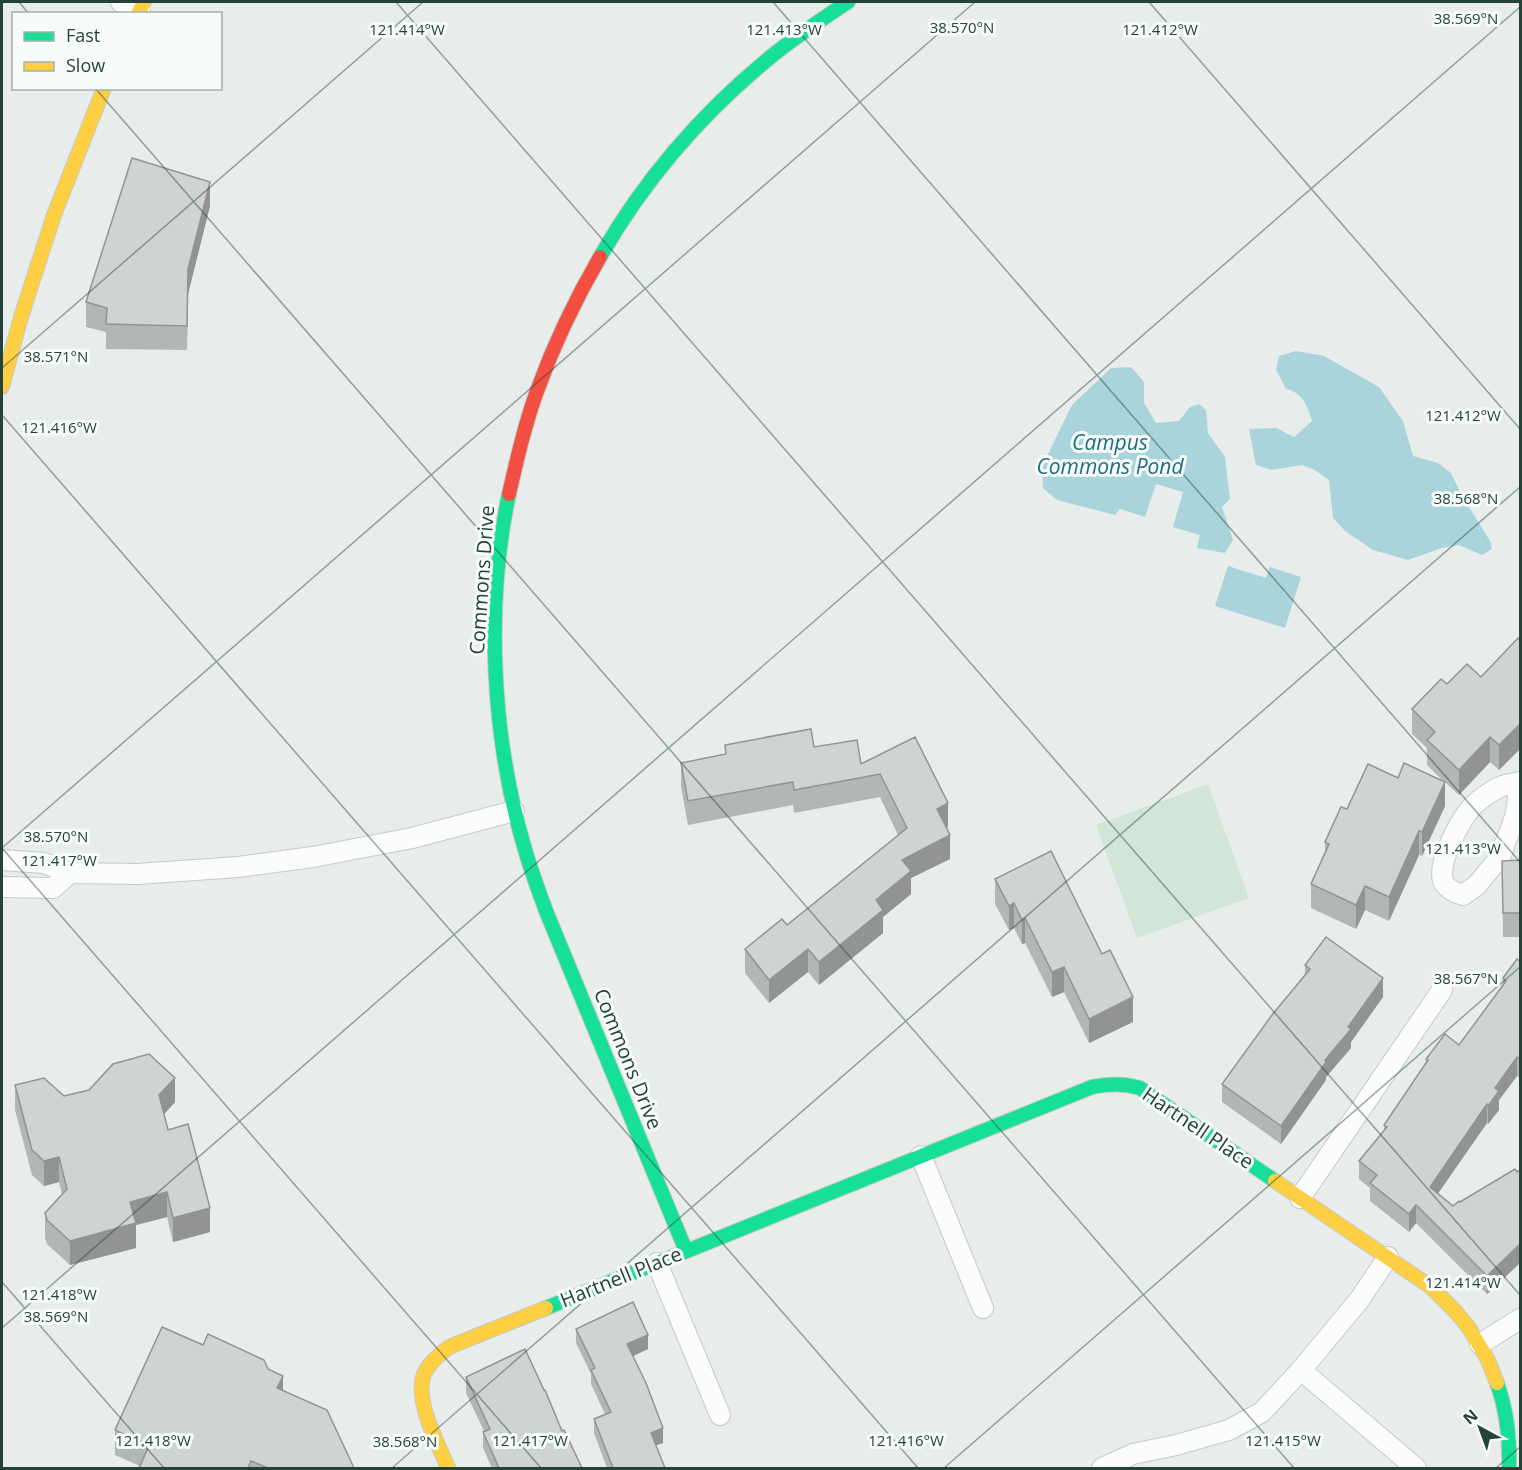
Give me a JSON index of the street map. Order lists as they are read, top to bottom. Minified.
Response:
{"streets":{"street":["Commons Drive","Hartnell Place"]},"crossings":[["Commons Drive","Hartnell Place"]],"water":["Campus Commons Pond"],"legend":["Fast","Slow"],"north":"top left","coordinates":["38.569°N","38.570°N","121.414°W","121.413°W","121.412°W","38.571°N","121.416°W","38.568°N","121.417°W","38.567°N","121.418°W","121.415°W"]}
